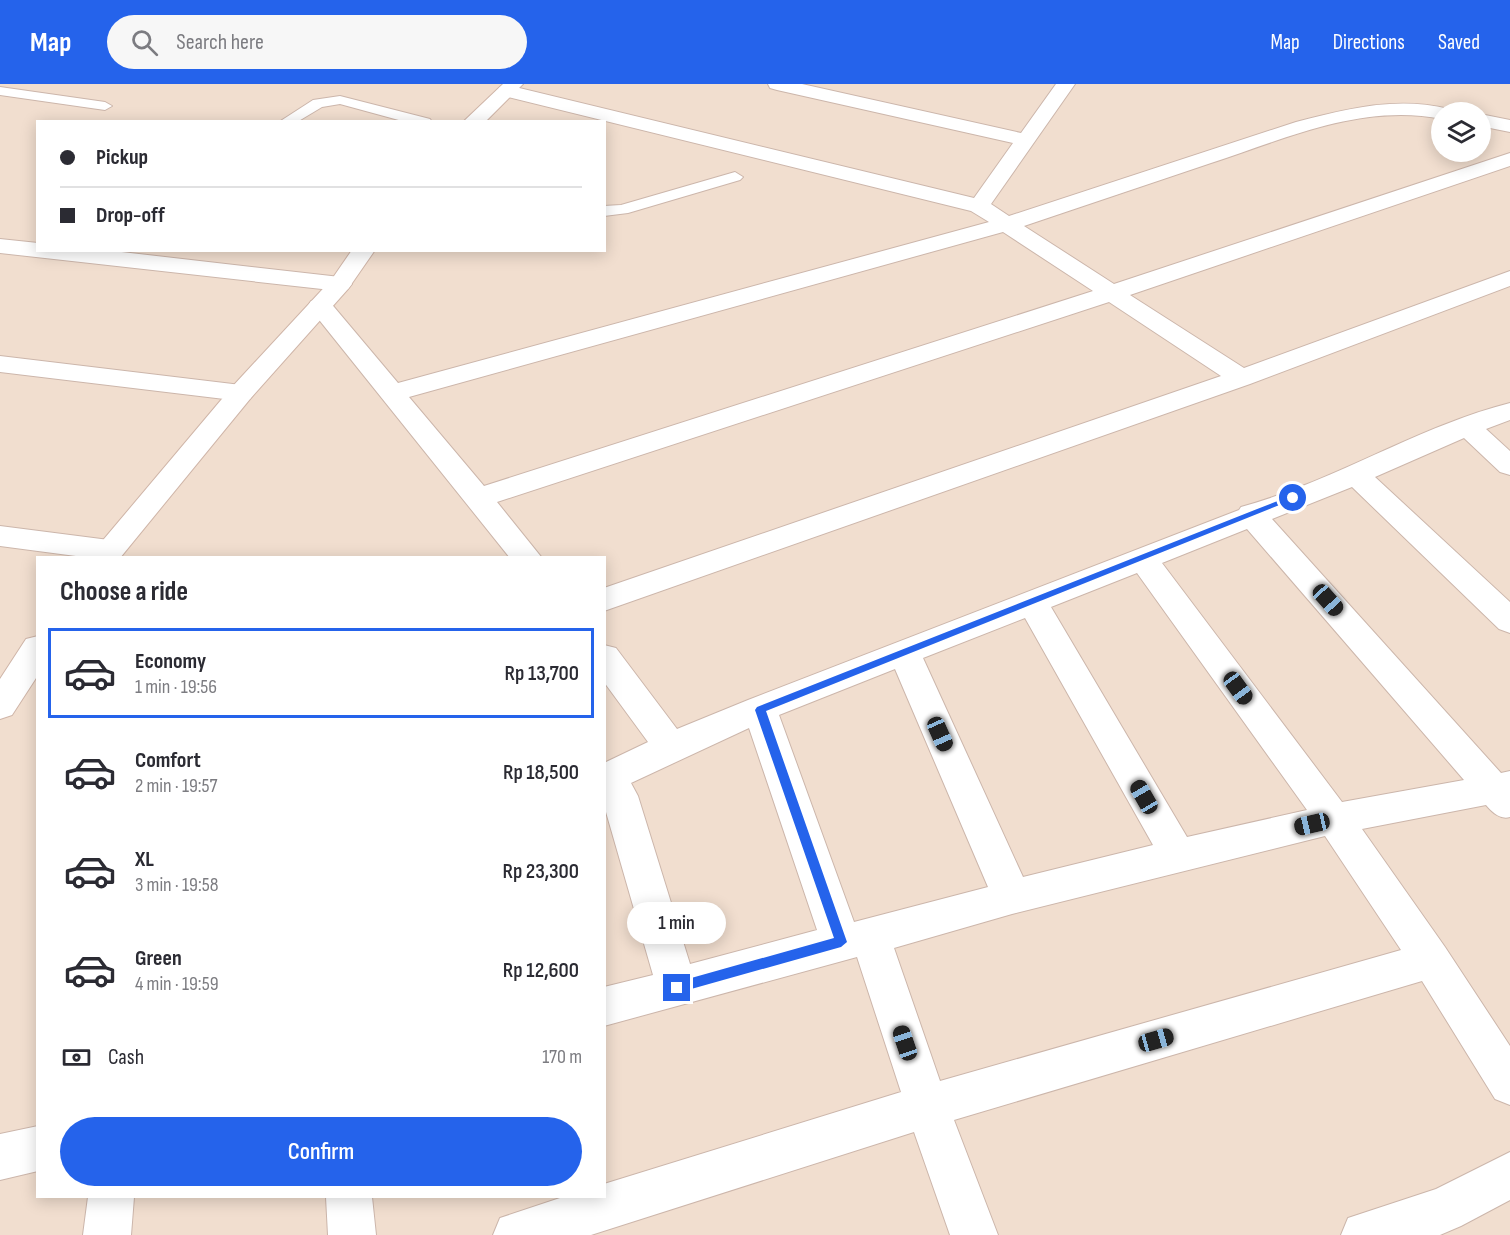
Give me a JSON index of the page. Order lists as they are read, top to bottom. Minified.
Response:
{"page":{"header":"Map","search":"Search here","nav":["Map","Directions","Saved"],"banner":["Pickup","Drop-off"],"heading":"Choose a ride","list":[{"name":"Economy","note":"1 min · 19:56","value":"Rp 13,700"},{"name":"Comfort","note":"2 min · 19:57","value":"Rp 18,500"},{"name":"XL","note":"3 min · 19:58","value":"Rp 23,300"},{"name":"Green","note":"4 min · 19:59","value":"Rp 12,600"}],"bubble":"1 min","pay":["Cash","170 m"],"buttons":"Confirm"}}
